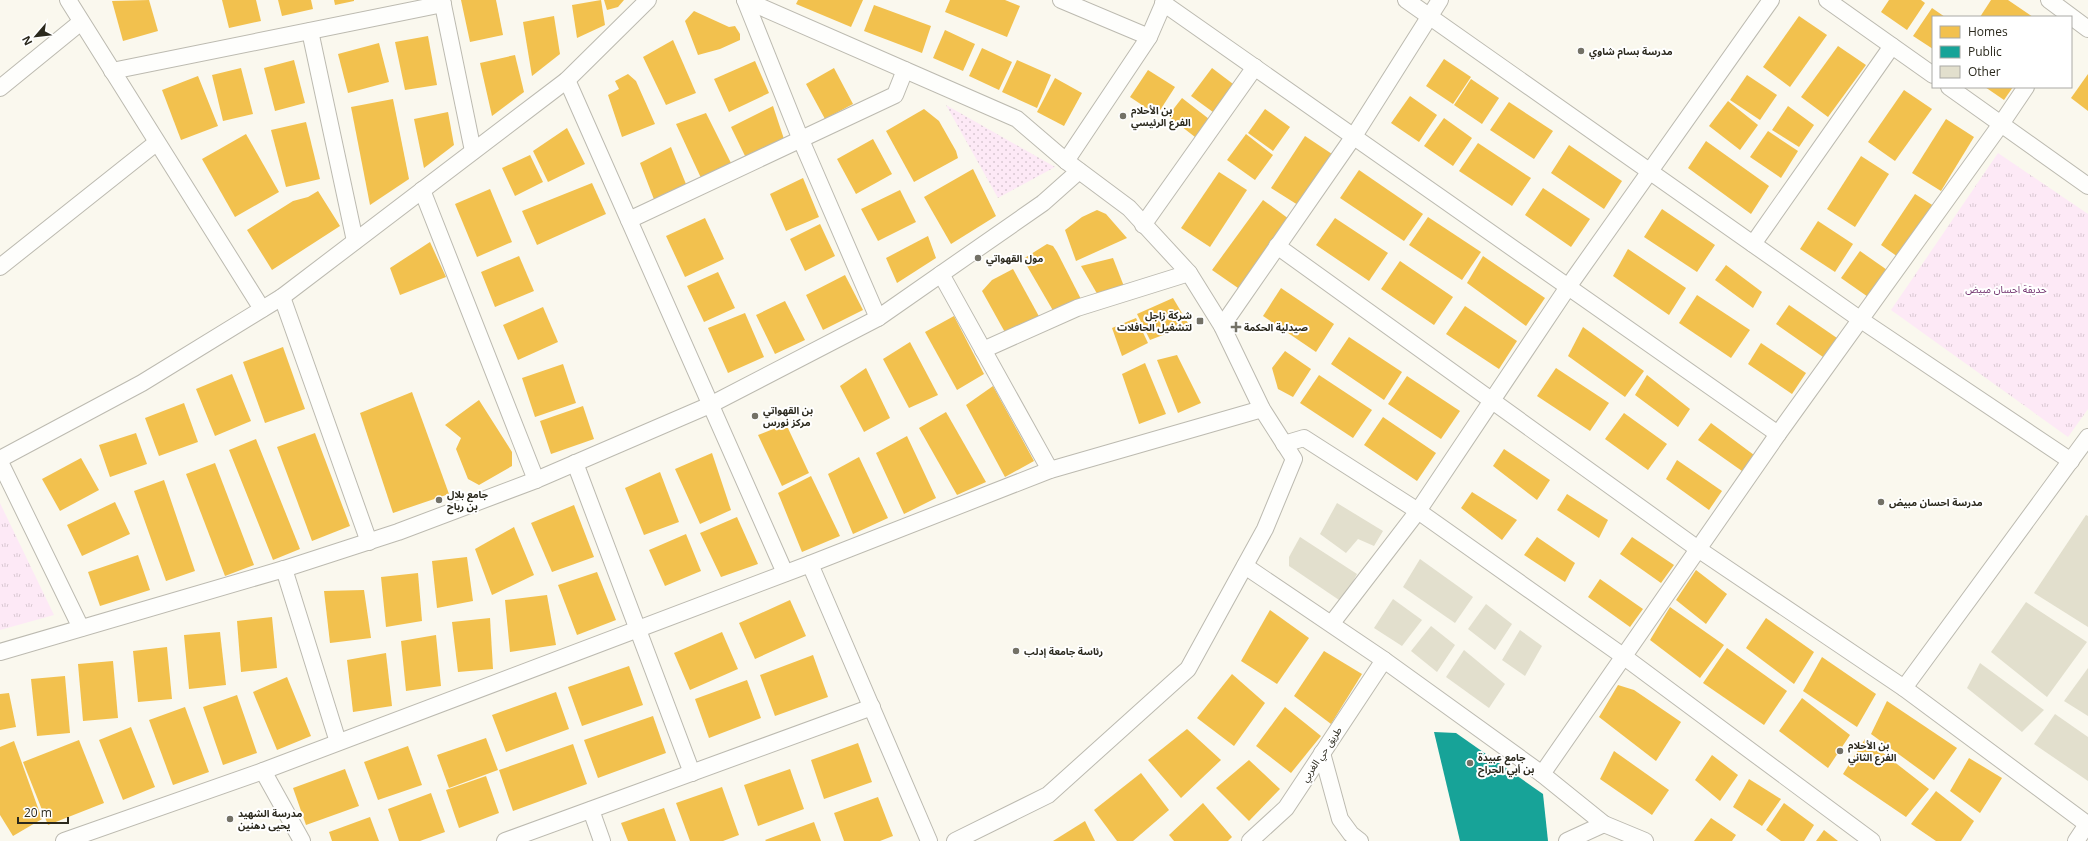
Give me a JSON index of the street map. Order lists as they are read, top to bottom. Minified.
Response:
{"streets":{"street":["طريق حي الغربي"]},"parks":["حديقة احسان مبيض"],"places":{"other":["مدرسة بسام شاوي","بن الأحلام الفرع الرئيسي","مول القهواتي","بن القهواتي مركز نورس","جامع بلال بن رباح","مدرسة احسان مبيض","رئاسة جامعة إدلب","بن الأحلام الفرع الثاني","جامع عبيدة بن أبي الجراح","مدرسة الشهيد يحيى دهنين"],"transit":["شركة زاجل لتشغيل الحافلات"],"health":["صيدلية الحكمة"]},"legend":["Homes","Public","Other"],"scale_bar":"20 m","north":"bottom left"}
